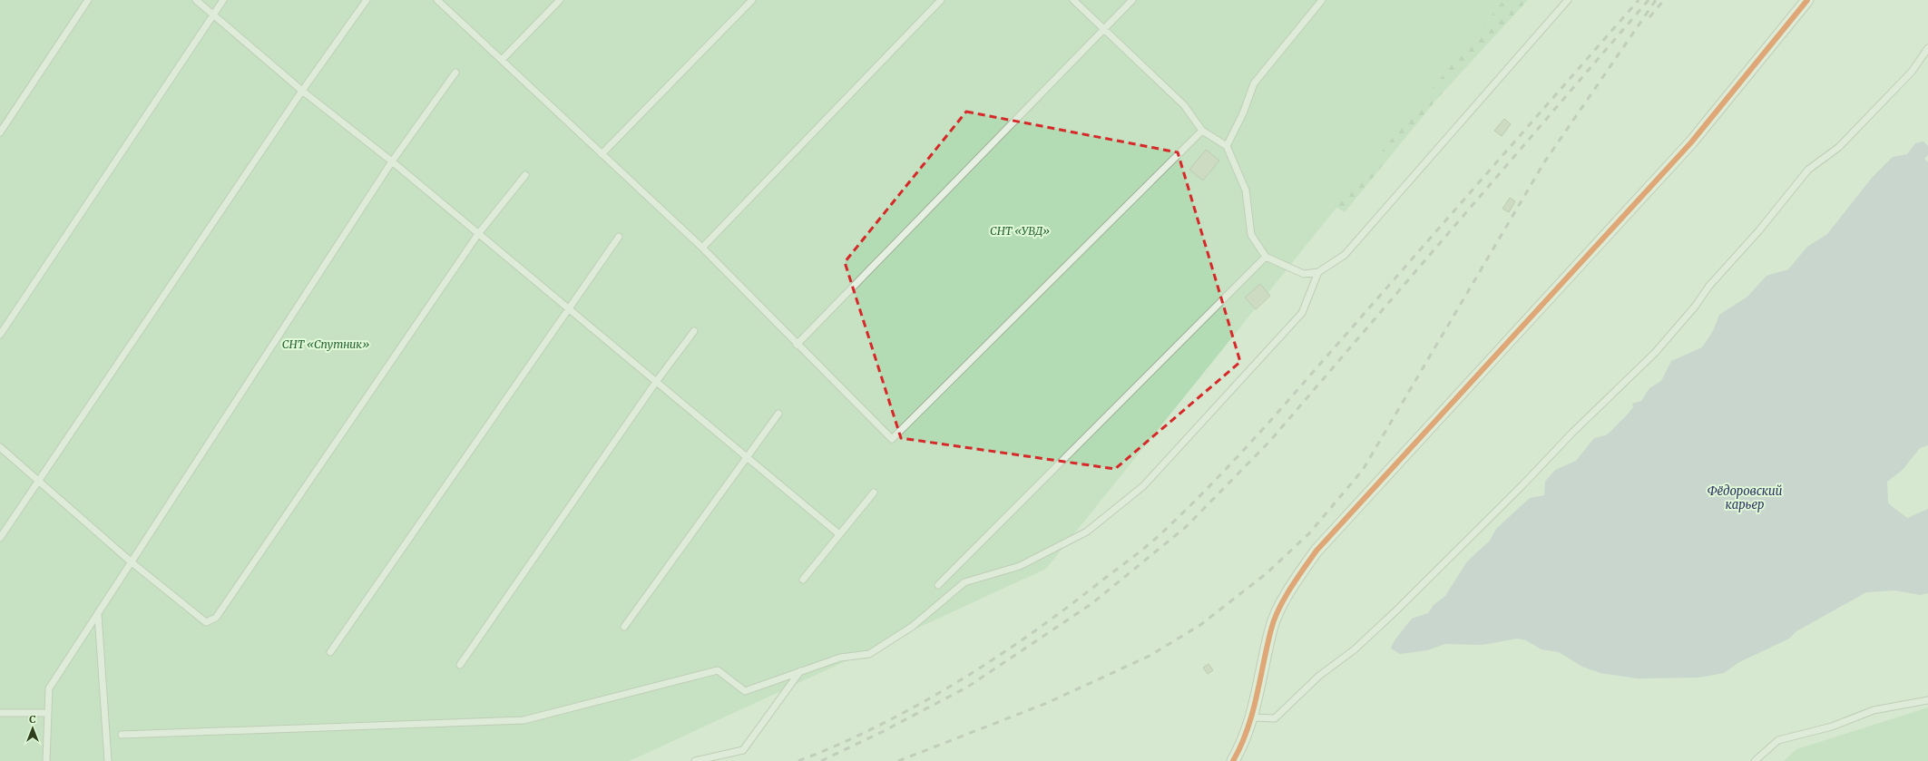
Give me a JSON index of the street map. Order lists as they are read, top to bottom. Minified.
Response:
{"water":["Фёдоровский карьер"],"parks":["СНТ «УВД»","СНТ «Спутник»"],"north":"top"}
